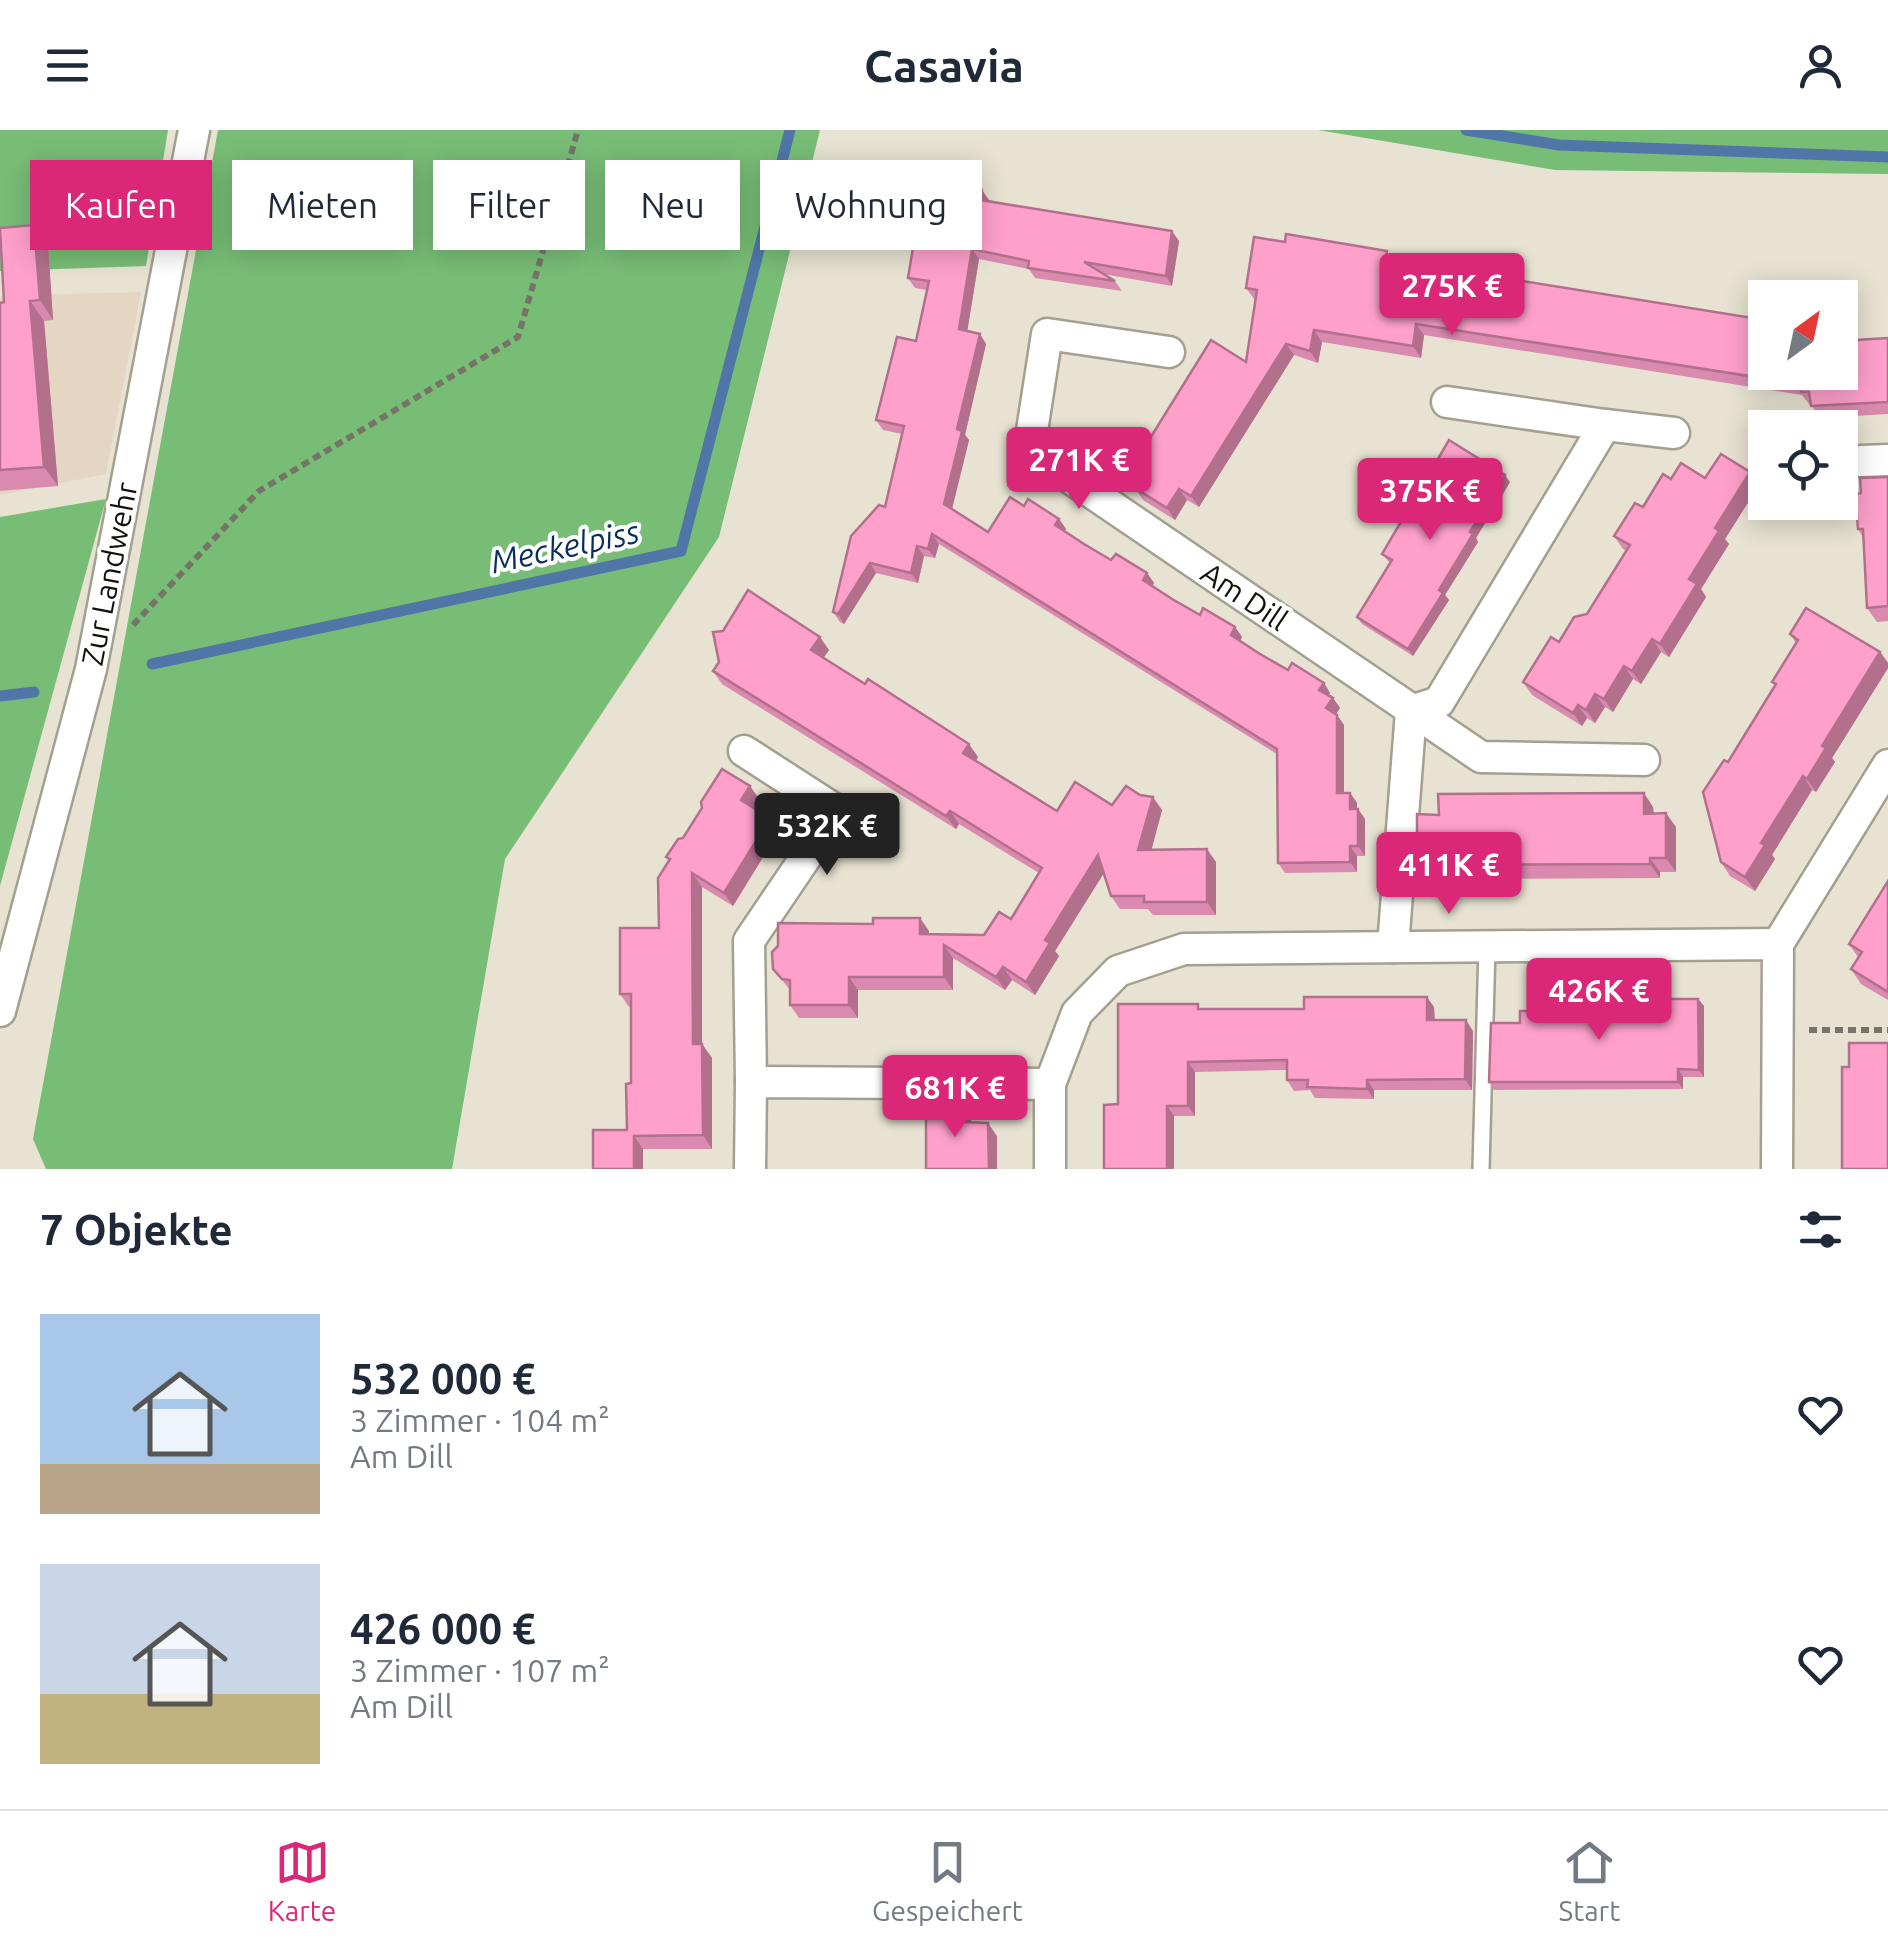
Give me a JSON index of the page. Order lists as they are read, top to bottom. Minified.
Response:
{"streets":{"street":["Zur Landwehr","Am Dill"]},"water":["Meckelpiss"],"north":"top right","page":{"header":"Casavia","chip":["Kaufen","Mieten","Filter","Neu","Wohnung"],"price":["275K €","271K €","375K €","532K €","411K €","426K €","681K €"],"heading":"7 Objekte","list":[{"name":"532 000 €","note":"3 Zimmer · 104 m² · Am Dill"},{"name":"426 000 €","note":"3 Zimmer · 107 m² · Am Dill"}],"tabs":["Karte","Gespeichert","Start"]}}
